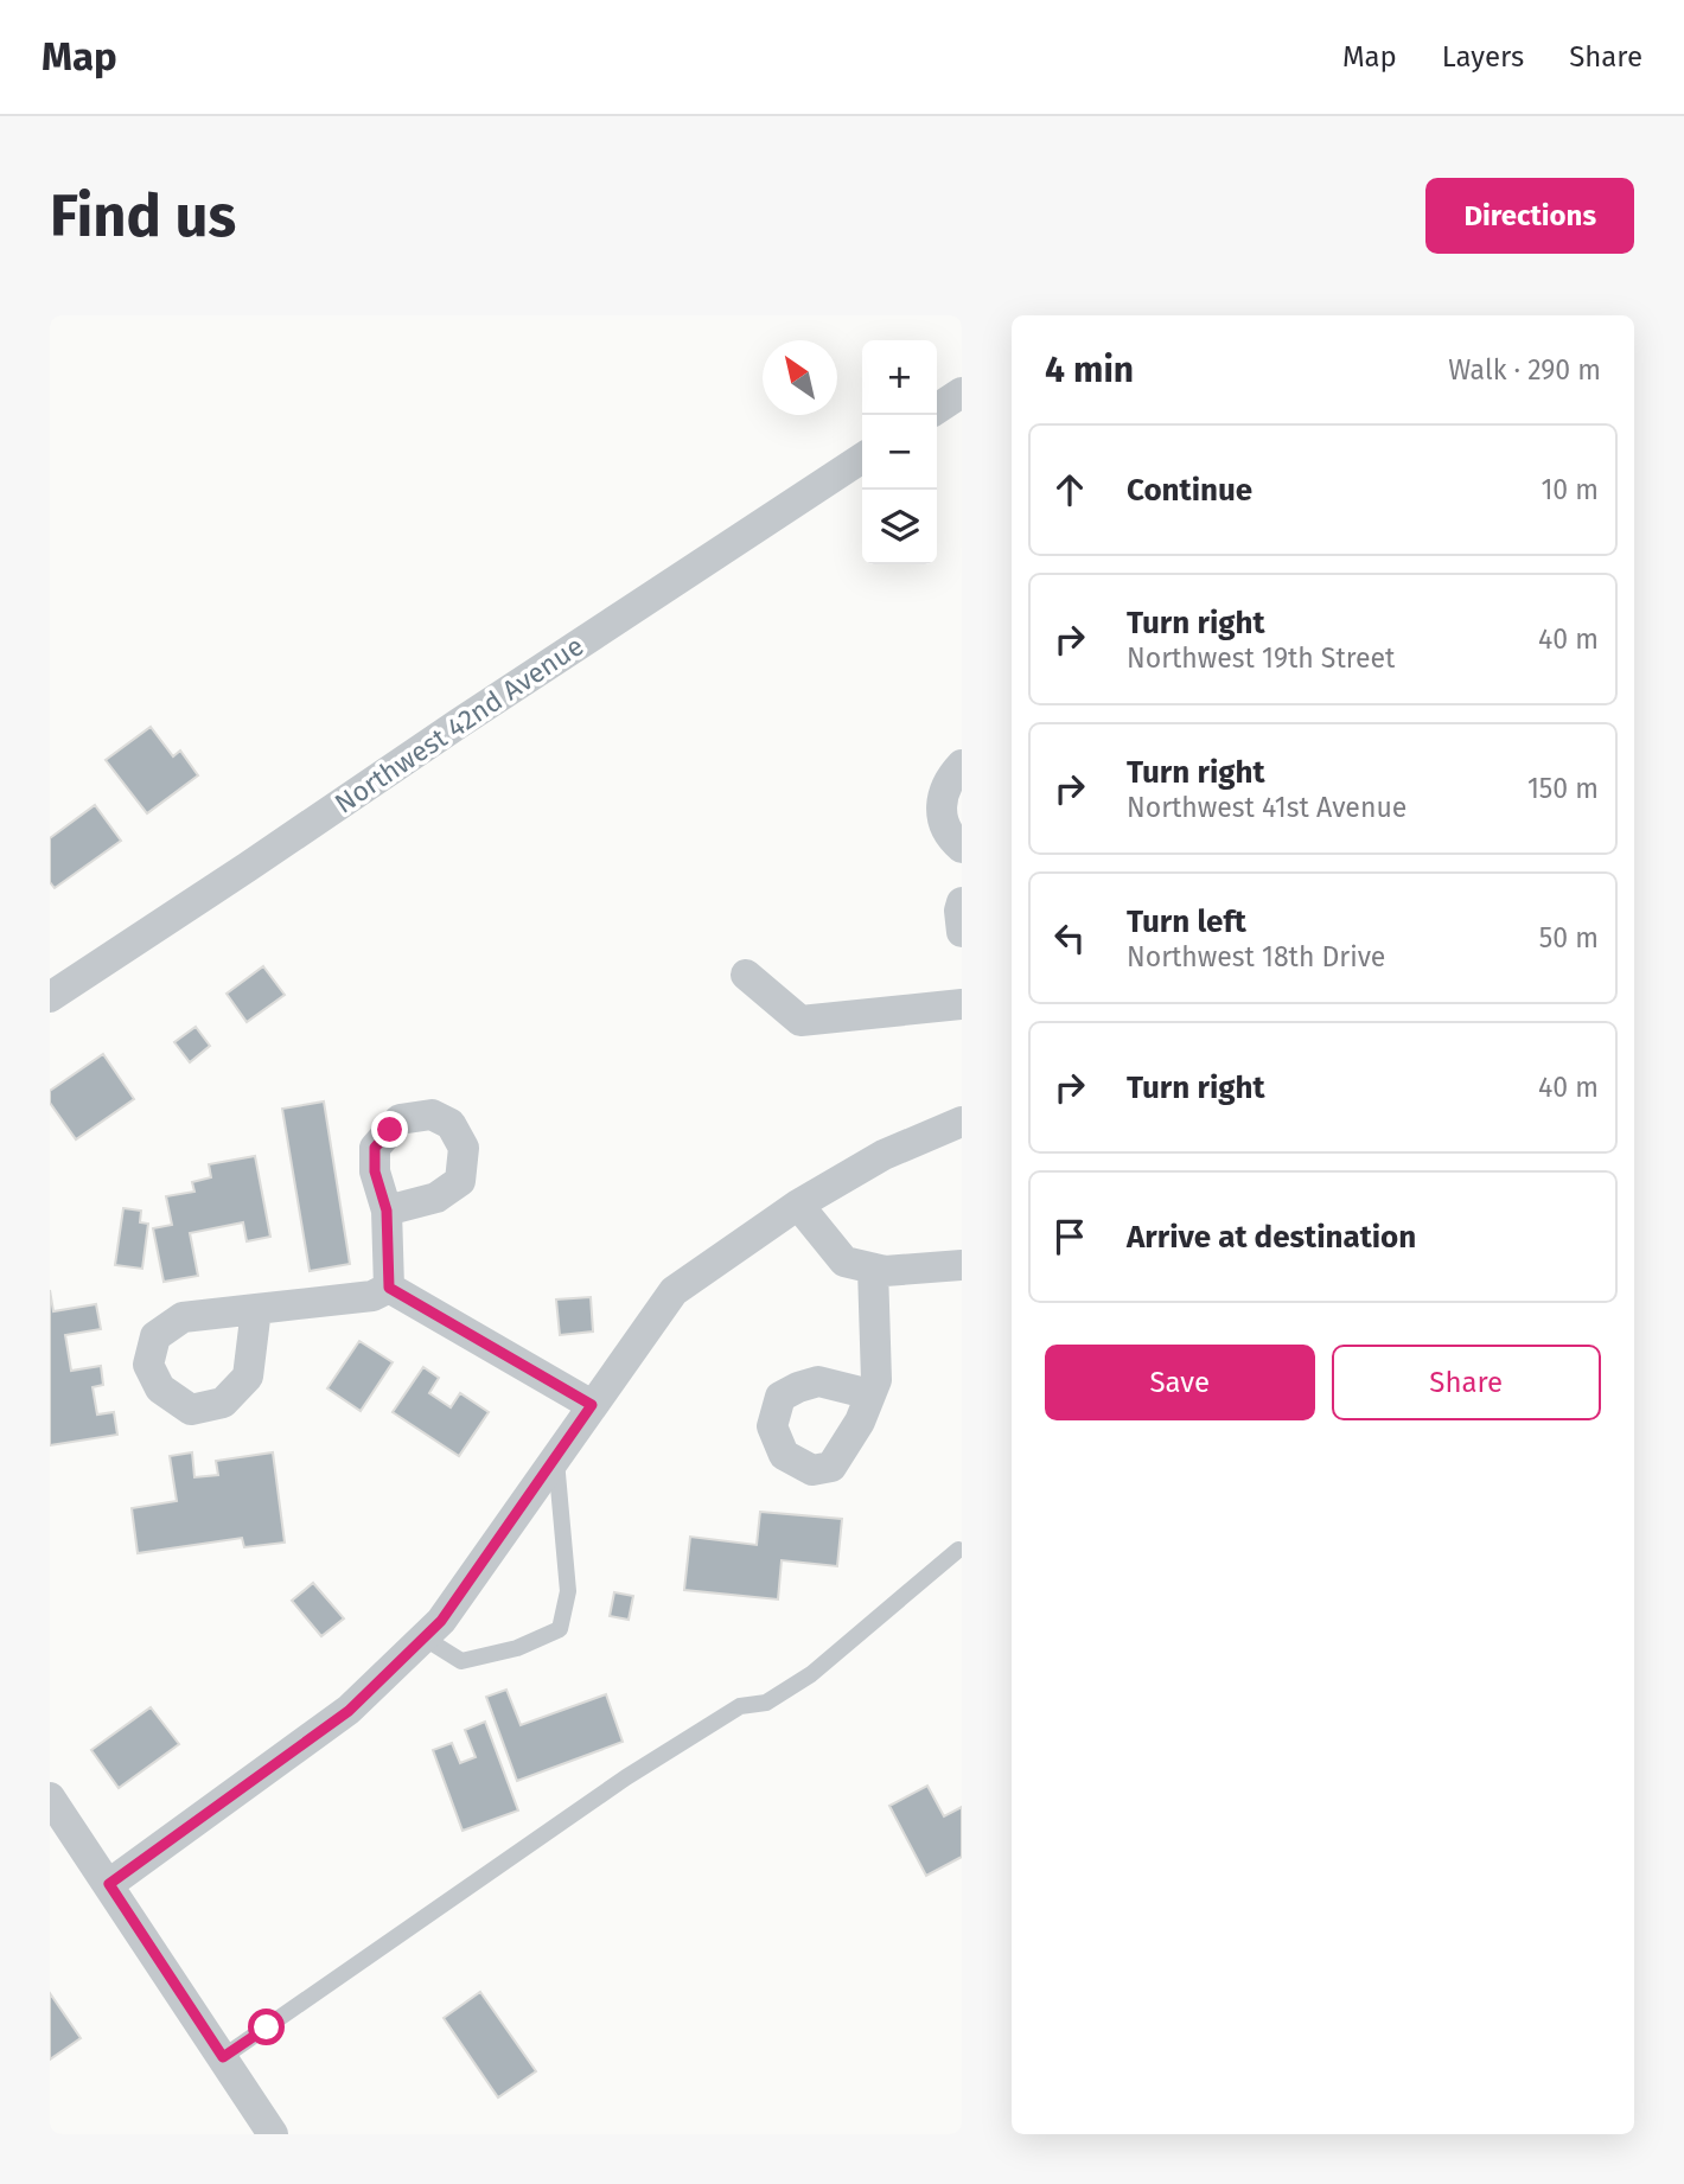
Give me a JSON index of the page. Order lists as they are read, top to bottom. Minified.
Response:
{"streets":{"street":["Northwest 42nd Avenue"]},"north":"top left","page":{"header":"Map","nav":["Map","Layers","Share"],"buttons":["Directions",["Save","Share"]],"title":"Find us","heading":["4 min","Walk · 290 m"],"map_buttons":["+","−"],"list":[["Continue","10 m"],["Turn right","Northwest 19th Street","40 m"],["Turn right","Northwest 41st Avenue","150 m"],["Turn left","Northwest 18th Drive","50 m"],["Turn right","40 m"],"Arrive at destination"]}}
